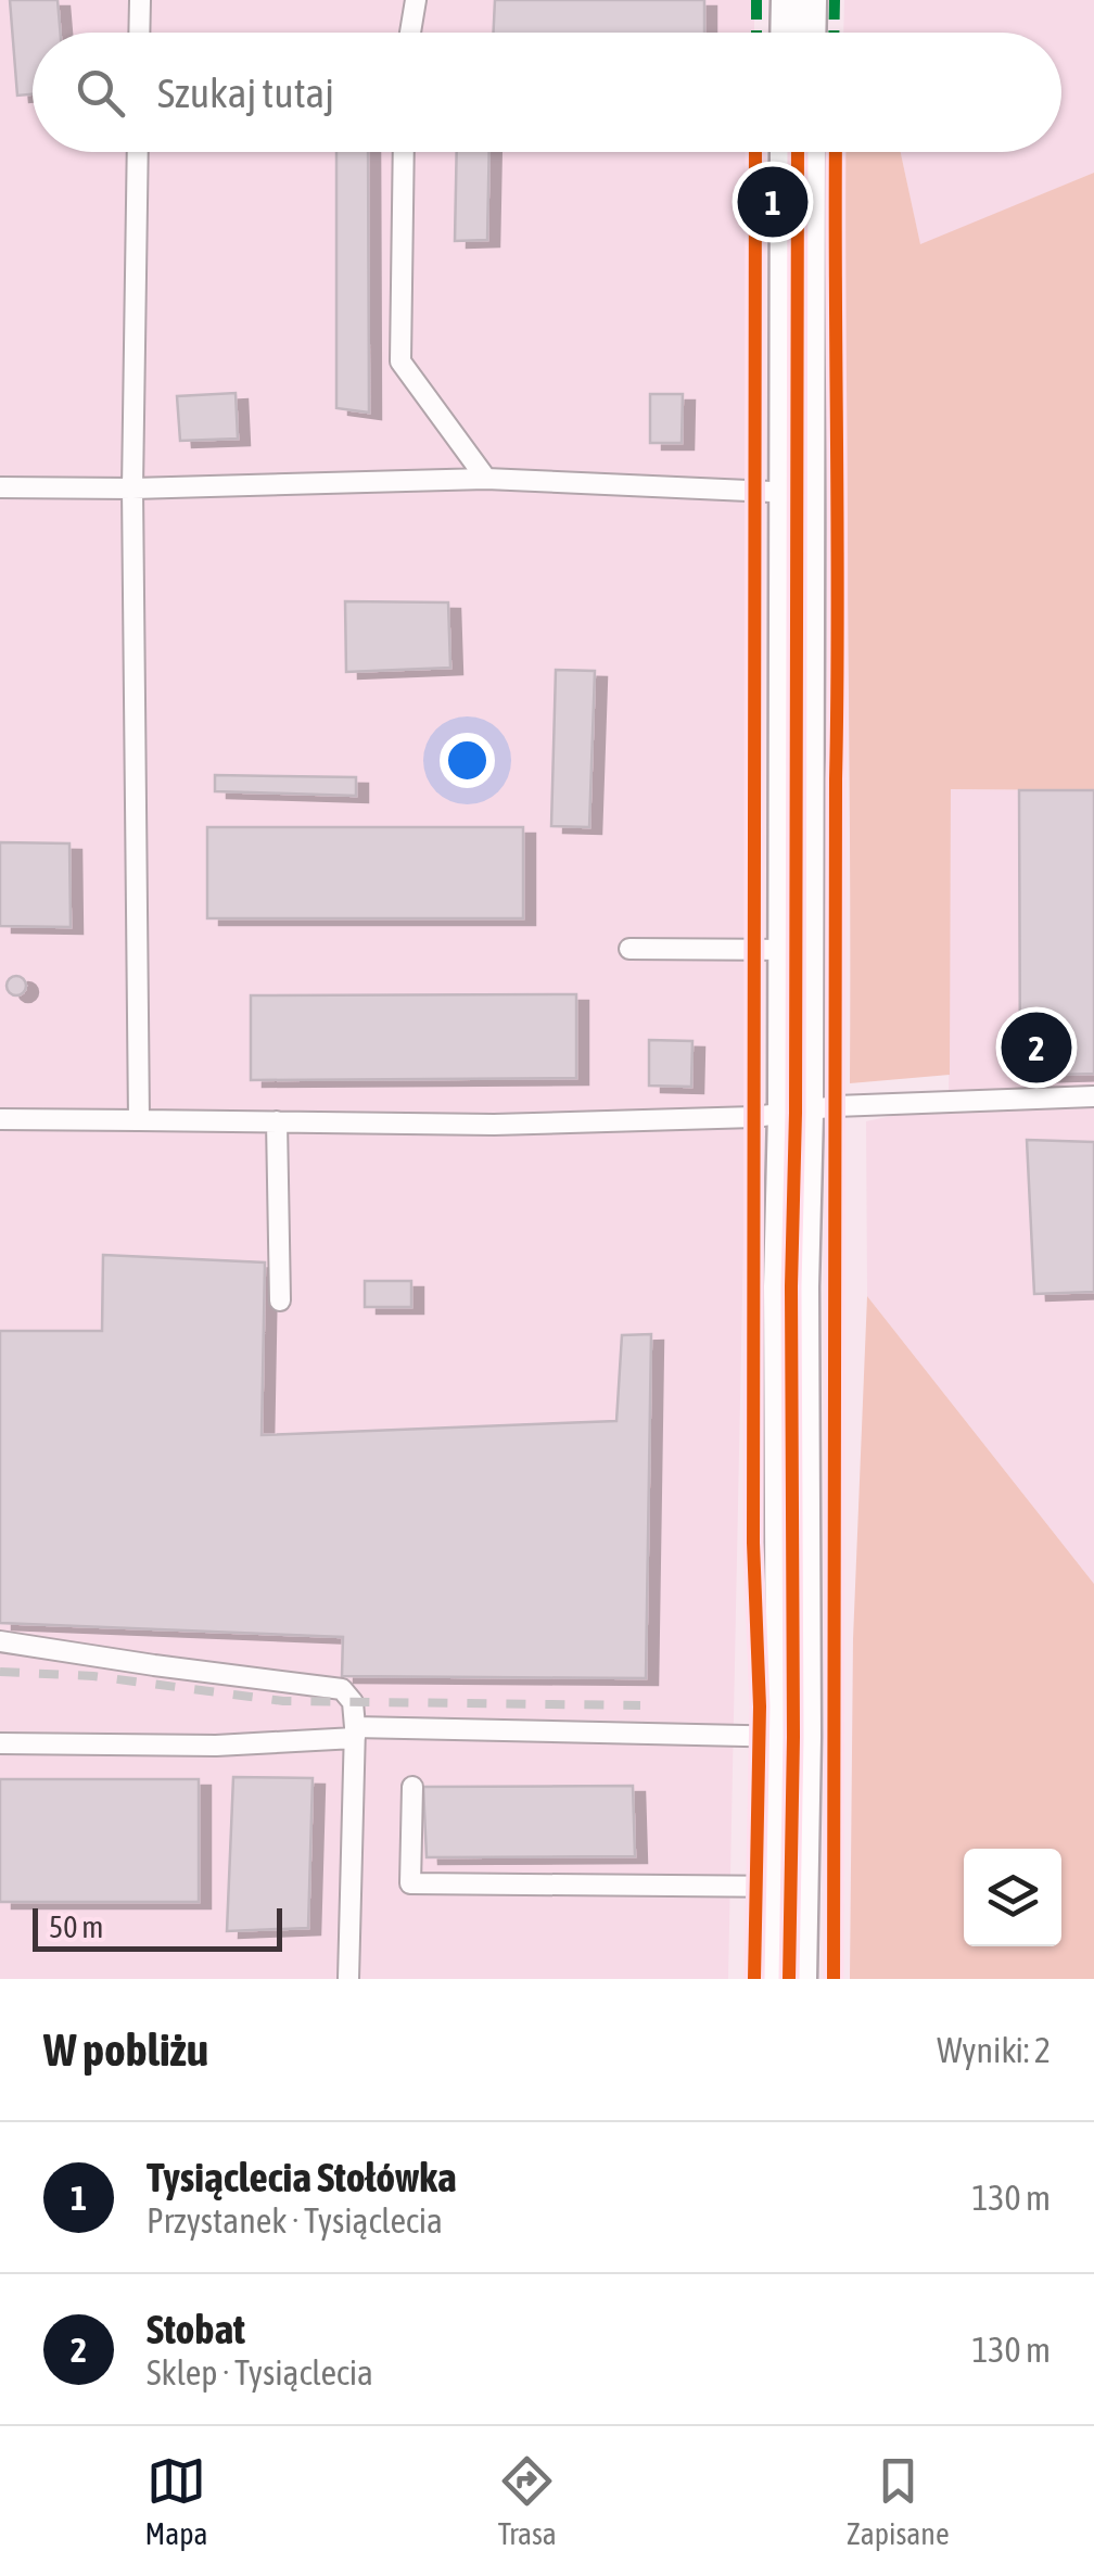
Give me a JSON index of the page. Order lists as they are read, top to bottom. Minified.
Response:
{"scale_bar":"50 m","page":{"search":"Szukaj tutaj","pins":["1","2"],"scale":"50 m","heading":["W pobliżu","Wyniki: 2"],"list":[{"mark":"1","name":"Tysiąclecia Stołówka","note":"Przystanek · Tysiąclecia","value":"130 m"},{"mark":"2","name":"Stobat","note":"Sklep · Tysiąclecia","value":"130 m"}],"nav":["Mapa","Trasa","Zapisane"]}}
